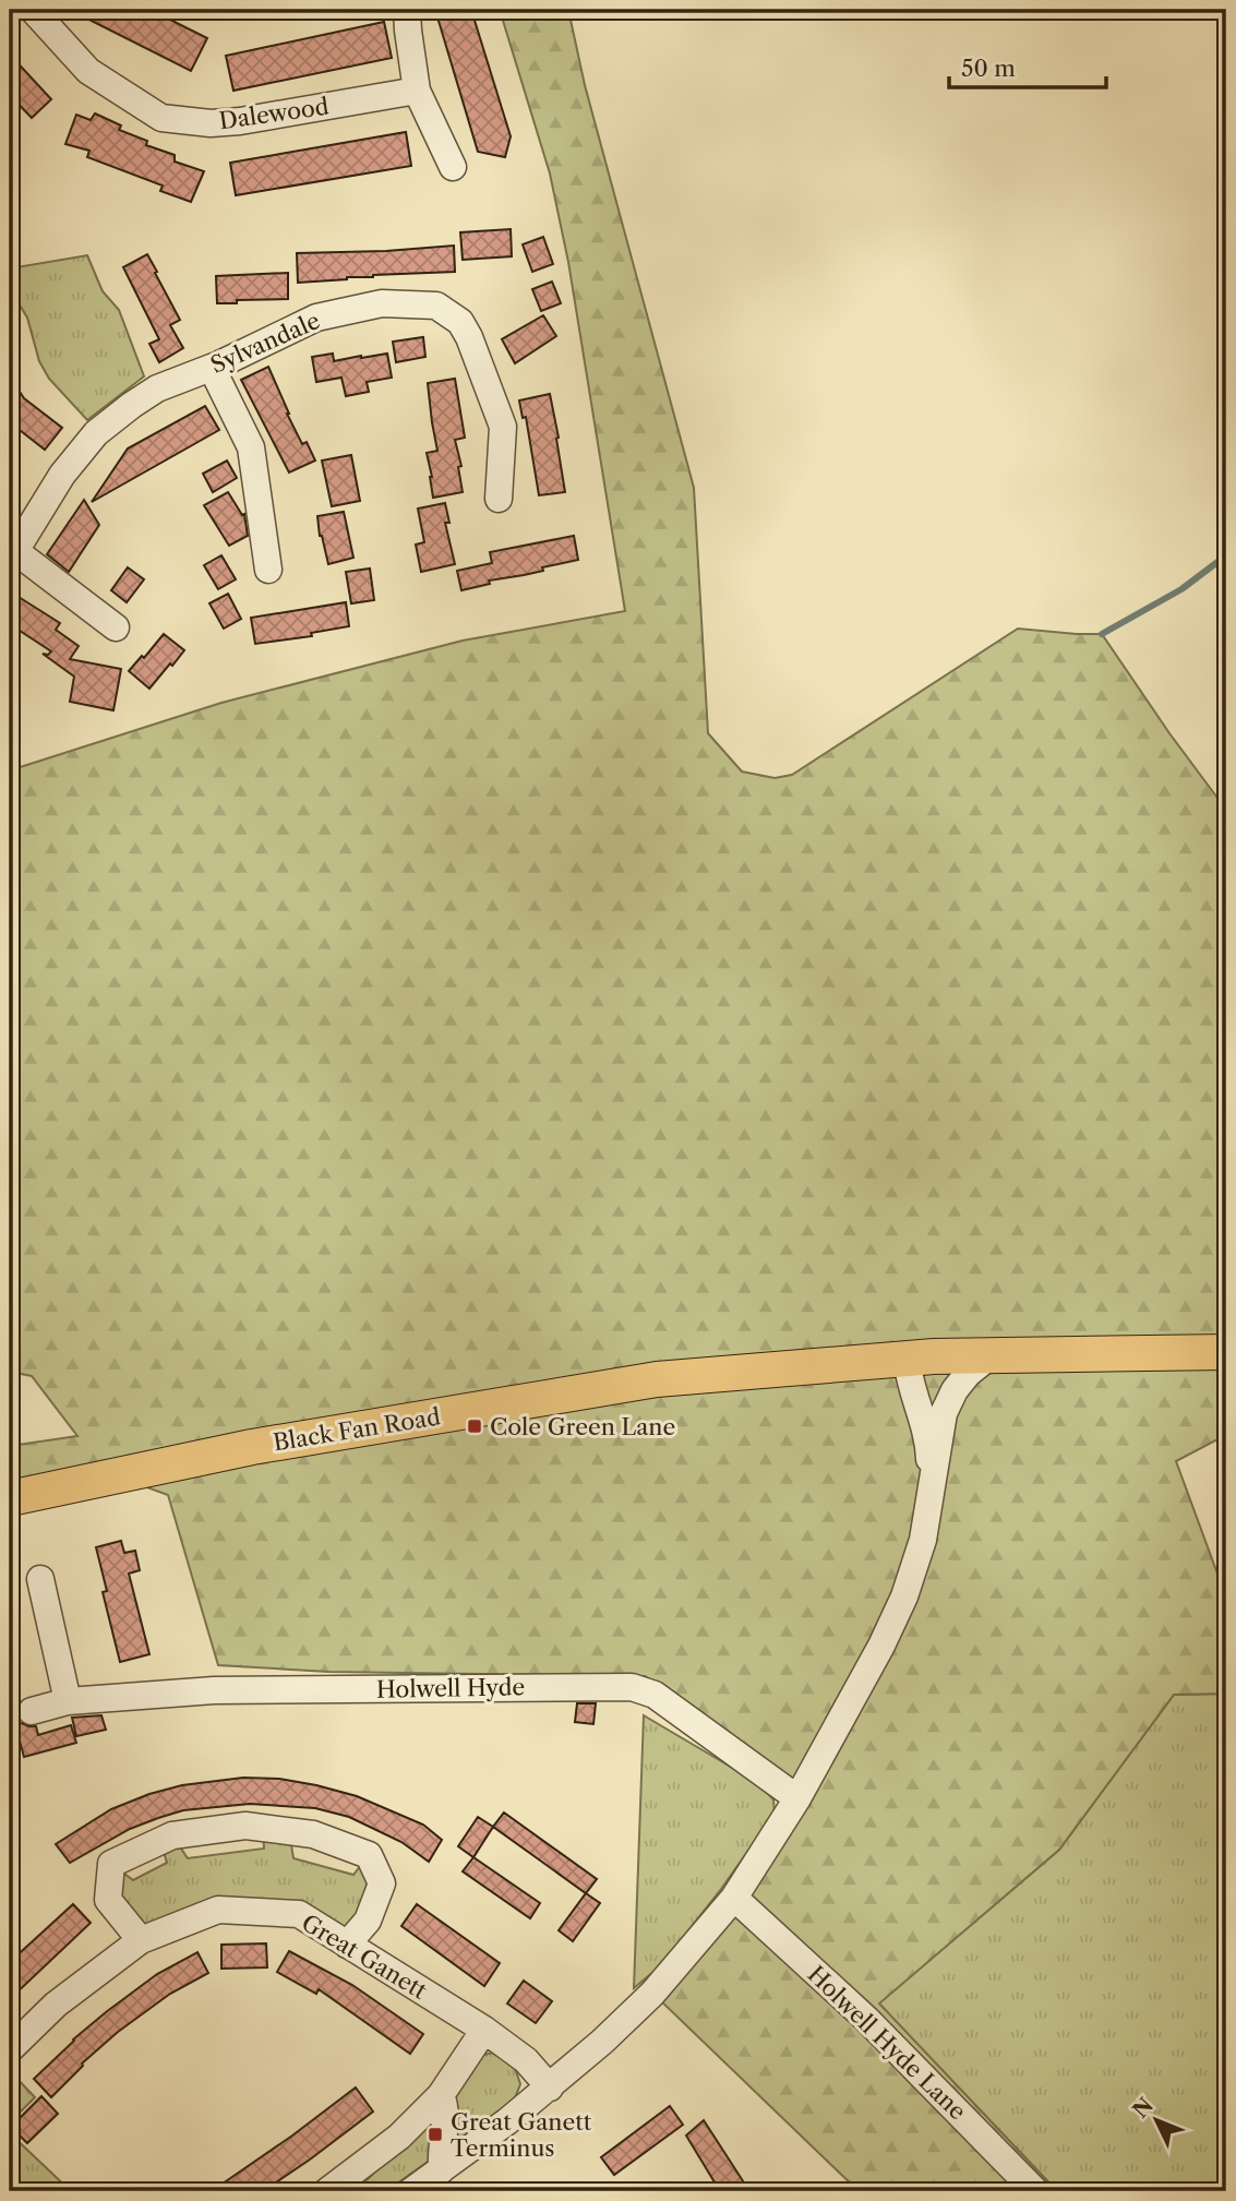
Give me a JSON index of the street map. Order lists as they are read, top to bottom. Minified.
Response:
{"streets":{"main road":["Black Fan Road"],"street":["Dalewood","Sylvandale","Holwell Hyde","Great Ganett","Holwell Hyde Lane"]},"places":{"transit":["Cole Green Lane","Great Ganett Terminus"]},"scale_bar":"50 m","north":"top left"}
